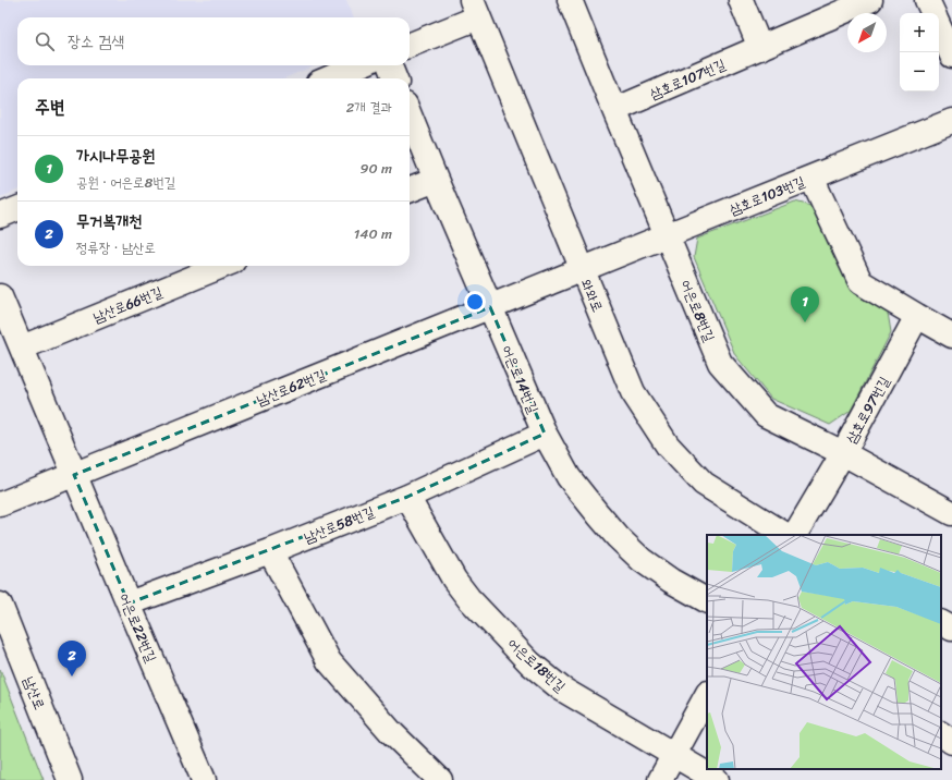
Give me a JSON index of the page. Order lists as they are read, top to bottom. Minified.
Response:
{"streets":{"street":["삼호로107번길","삼호로103번길","와와로","남산로66번길","어은로8번길","어은로14번길","남산로62번길","삼호로97번길","남산로58번길","어은로22번길","어은로18번길","남산로"]},"crossings":[["삼호로107번길","어은로8번길"],["삼호로103번길","와와로"],["삼호로103번길","어은로8번길"],["삼호로103번길","남산로62번길"],["와와로","남산로62번길"],["남산로66번길","어은로22번길"],["어은로8번길","삼호로97번길"],["어은로14번길","남산로62번길"],["어은로14번길","남산로58번길"],["남산로62번길","어은로22번길"],["남산로58번길","어은로22번길"],["남산로58번길","어은로18번길"]],"north":"bottom left","page":{"map_buttons":["+","−"],"search":"장소 검색","heading":["주변","2개 결과"],"list":[{"mark":"1","name":"가시나무공원","note":"공원 · 어은로8번길","value":"90 m"},{"mark":"2","name":"무거복개천","note":"정류장 · 남산로","value":"140 m"}],"pins":["1","2"]}}
